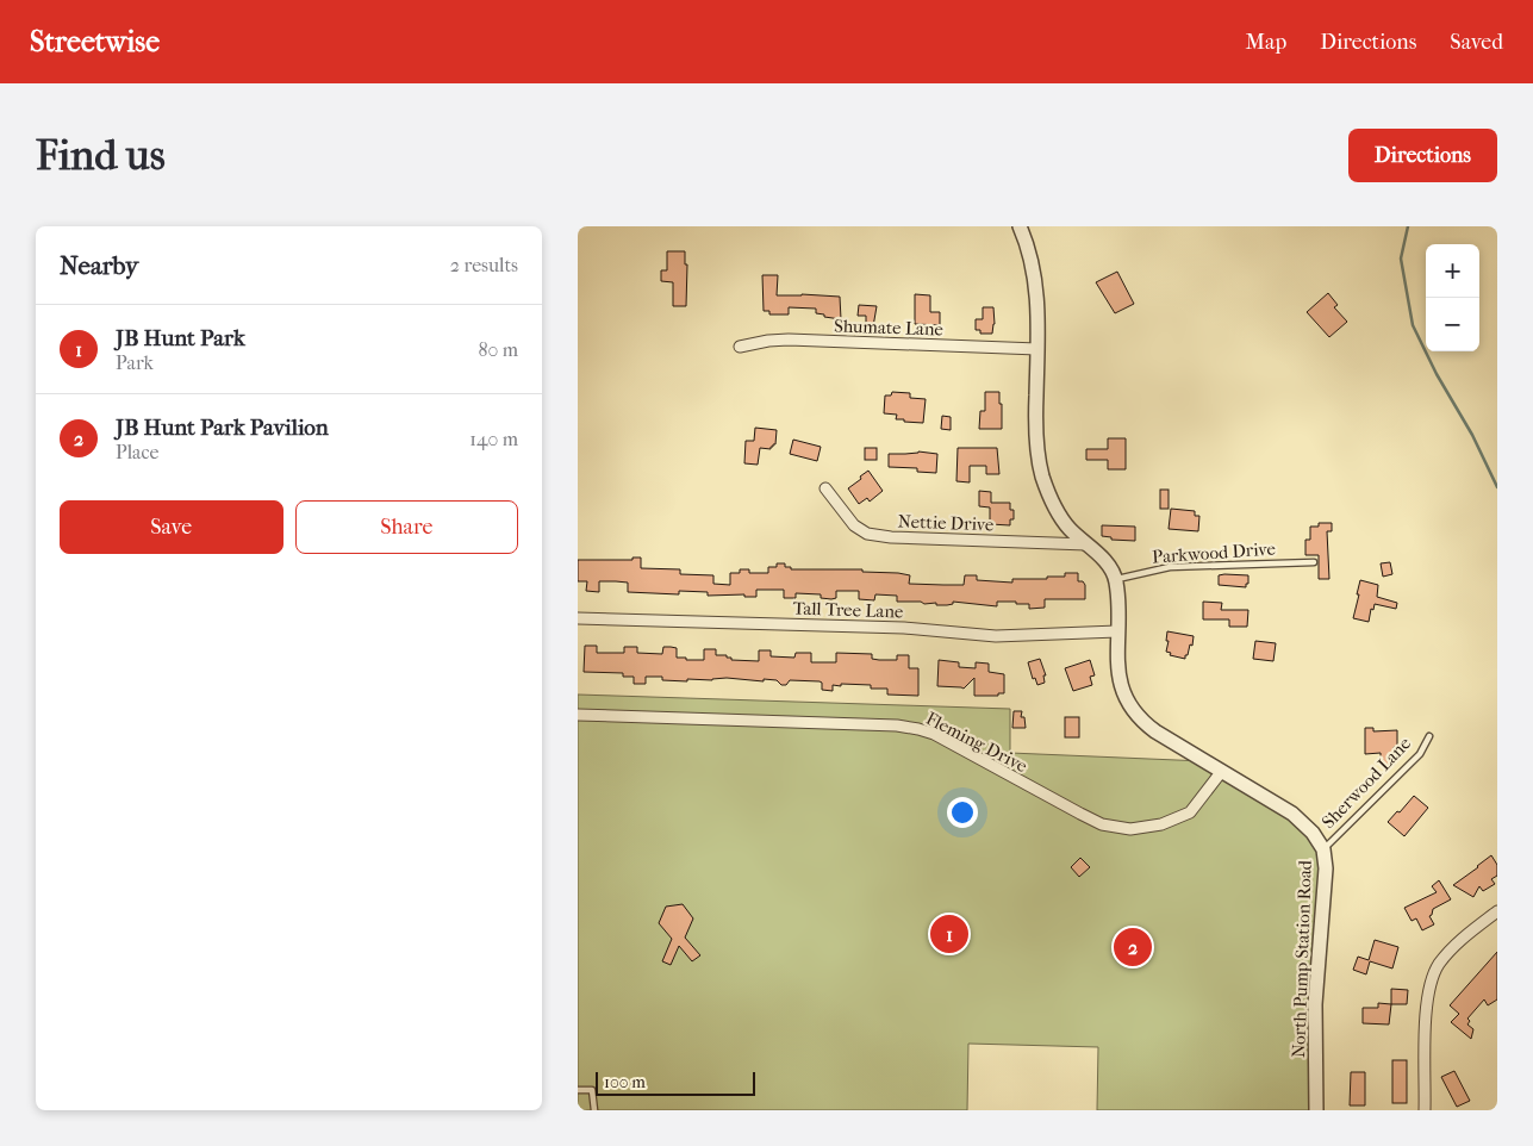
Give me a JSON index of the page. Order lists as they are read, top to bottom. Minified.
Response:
{"streets":{"street":["Shumate Lane","Nettie Drive","Tall Tree Lane","Fleming Drive","North Pump Station Road"],"lane":["Parkwood Drive","Sherwood Lane"]},"crossings":[["Parkwood Drive","North Pump Station Road"],["Tall Tree Lane","North Pump Station Road"],["Fleming Drive","North Pump Station Road"],["Sherwood Lane","North Pump Station Road"]],"scale_bar":"100 m","page":{"header":"Streetwise","nav":["Map","Directions","Saved"],"buttons":["Directions",["Save","Share"]],"title":"Find us","heading":["Nearby","2 results"],"map_buttons":["+","−"],"list":[{"mark":"1","name":"JB Hunt Park","note":"Park","value":"80 m"},{"mark":"2","name":"JB Hunt Park Pavilion","note":"Place","value":"140 m"}],"pins":["1","2"],"scale":"100 m"}}
